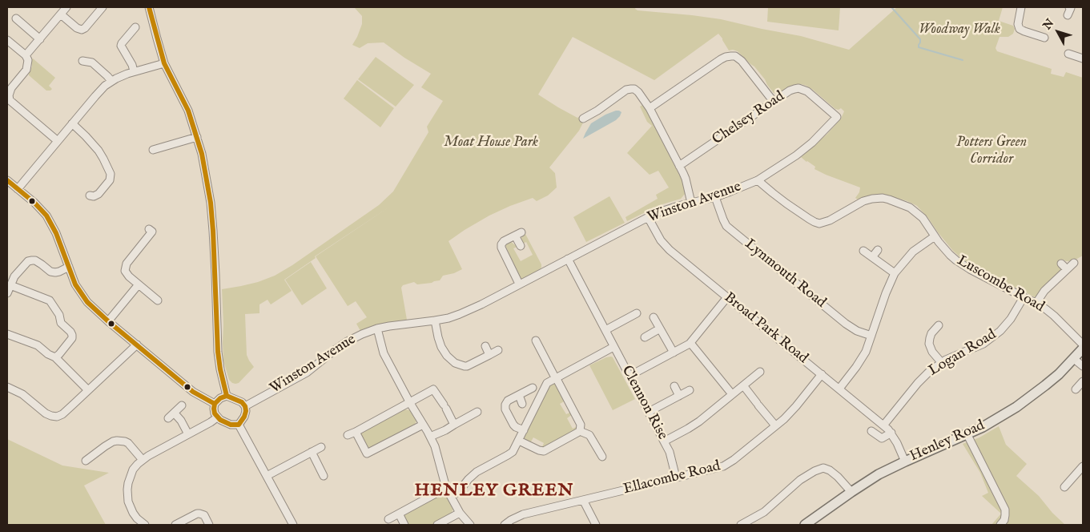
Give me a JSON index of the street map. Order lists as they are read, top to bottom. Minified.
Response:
{"streets":{"main road":["Henley Road"],"street":["Chelsey Road","Winston Avenue","Lynmouth Road","Luscombe Road","Broad Park Road","Logan Road","Clennon Rise","Ellacombe Road"]},"crossings":[["Chelsey Road","Winston Avenue"],["Winston Avenue","Lynmouth Road"],["Winston Avenue","Luscombe Road"],["Winston Avenue","Broad Park Road"],["Winston Avenue","Clennon Rise"],["Luscombe Road","Logan Road"],["Broad Park Road","Logan Road"],["Broad Park Road","Henley Road"],["Broad Park Road","Ellacombe Road"],["Clennon Rise","Ellacombe Road"]],"districts":["HENLEY GREEN"],"parks":["Woodway Walk","Moat House Park","Potters Green Corridor"],"north":"top left"}
